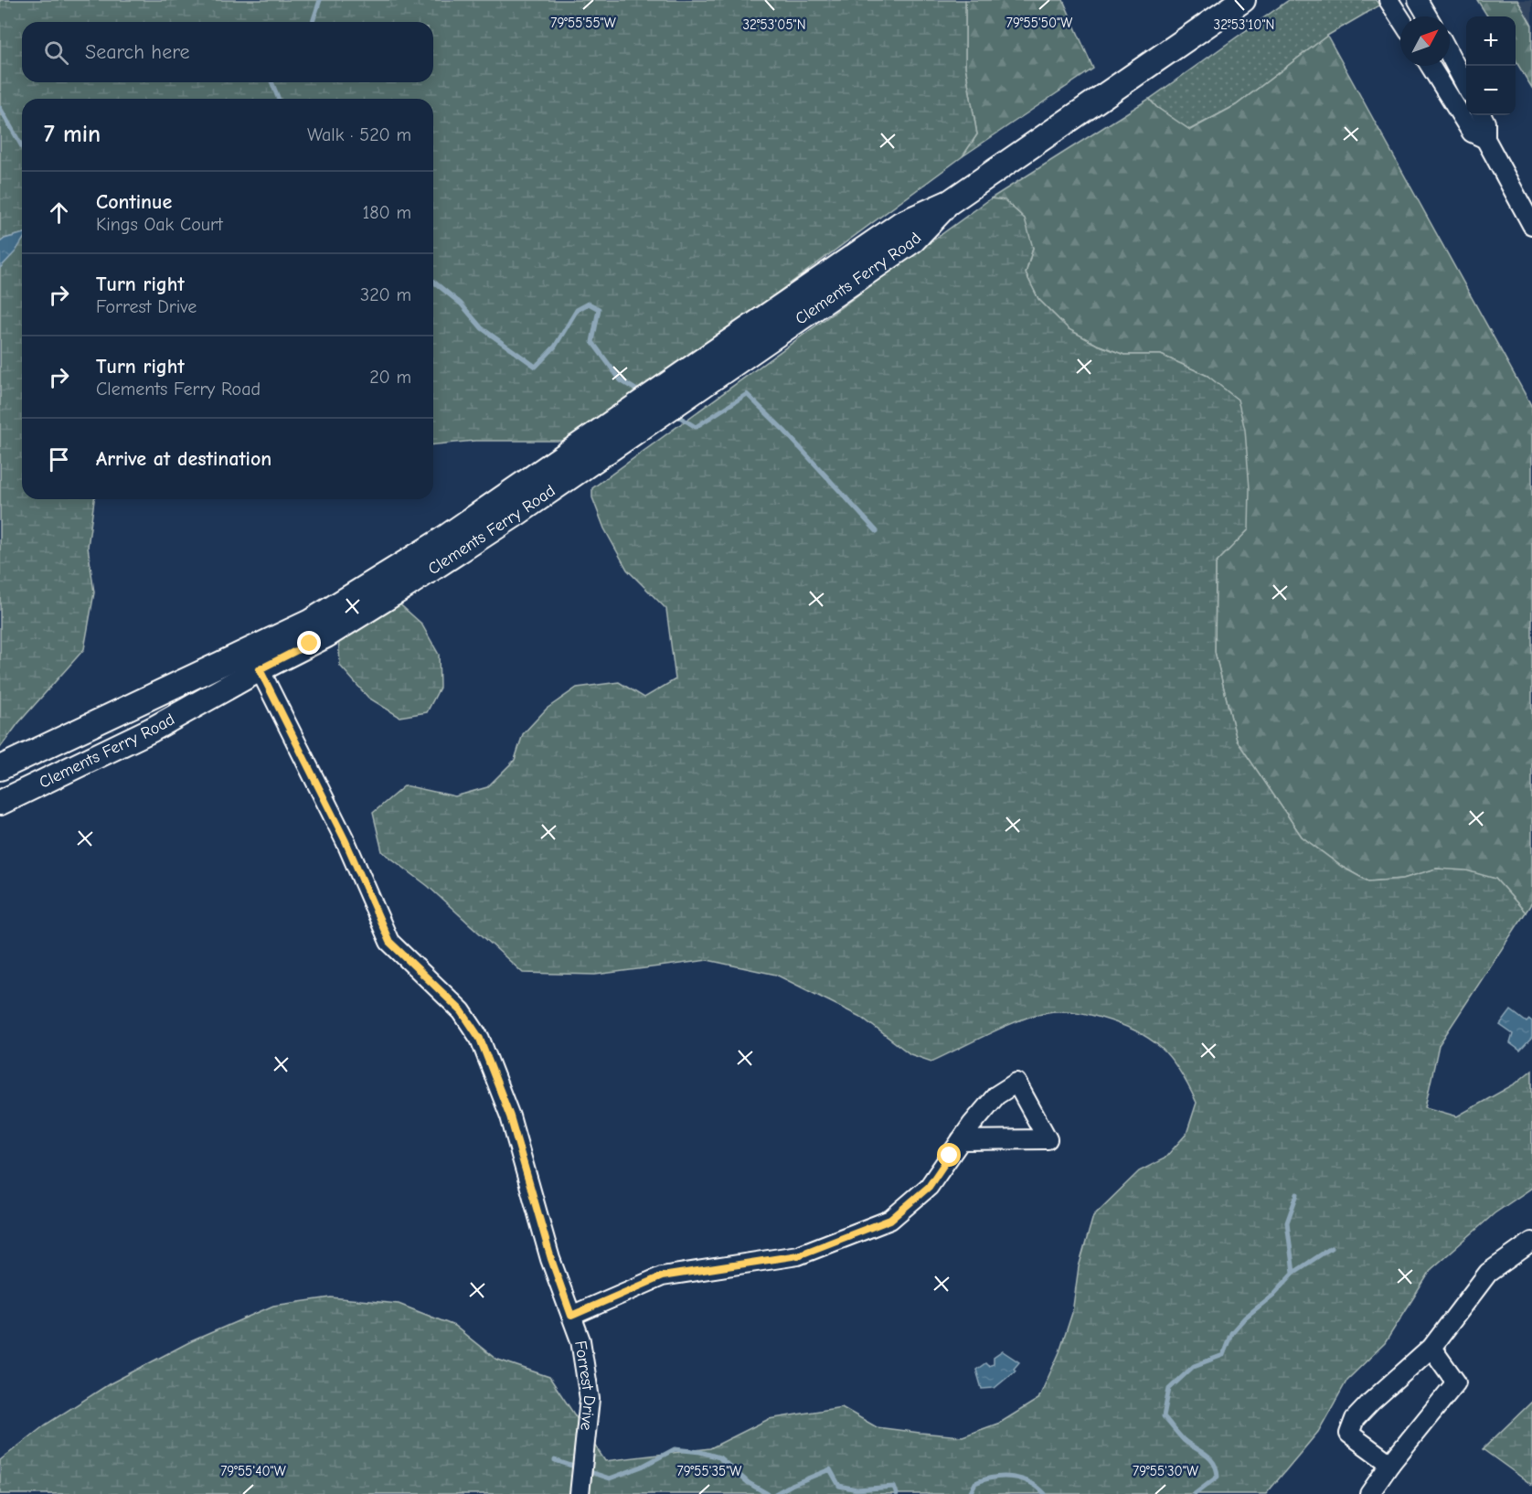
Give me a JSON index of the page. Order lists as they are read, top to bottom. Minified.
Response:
{"streets":{"main road":["Clements Ferry Road"],"street":["Forrest Drive"]},"crossings":[["Clements Ferry Road","Forrest Drive"]],"north":"top right","page":{"map_buttons":["+","−"],"search":"Search here","heading":["7 min","Walk · 520 m"],"list":[["Continue","Kings Oak Court","180 m"],["Turn right","Forrest Drive","320 m"],["Turn right","Clements Ferry Road","20 m"],"Arrive at destination"]},"coordinates":["79°55'55\"W","79°55'50\"W","32°53'05\"N","32°53'10\"N","79°55'40\"W","79°55'35\"W","79°55'30\"W"]}
